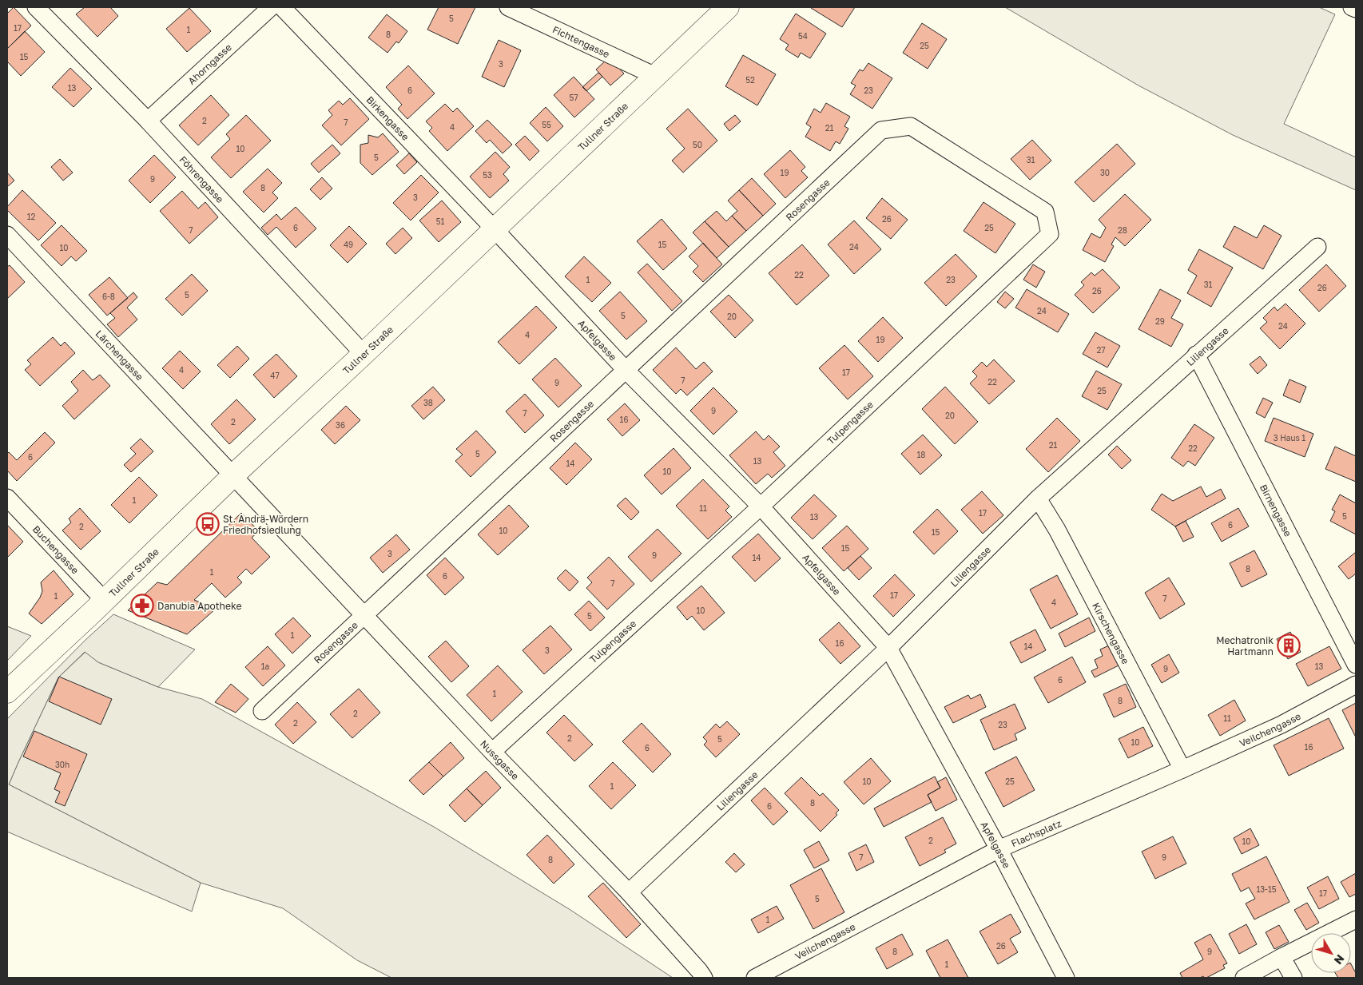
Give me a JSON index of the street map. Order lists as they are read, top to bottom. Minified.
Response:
{"streets":{"main road":["Tullner Straße"],"street":["Fichtengasse","Ahorngasse","Birkengasse","Föhrengasse","Rosengasse","Apfelgasse","Liliengasse","Lärchengasse","Tulpengasse","Birnengasse","Buchengasse","Kirschengasse","Veilchengasse","Nussgasse","Flachsplatz"]},"crossings":[["Fichtengasse","Tullner Straße"],["Ahorngasse","Föhrengasse"],["Birkengasse","Tullner Straße"],["Birkengasse","Apfelgasse"],["Tullner Straße","Föhrengasse"],["Tullner Straße","Apfelgasse"],["Tullner Straße","Lärchengasse"],["Tullner Straße","Buchengasse"],["Rosengasse","Apfelgasse"],["Rosengasse","Tulpengasse"],["Rosengasse","Nussgasse"],["Apfelgasse","Liliengasse"],["Apfelgasse","Tulpengasse"],["Apfelgasse","Flachsplatz"],["Liliengasse","Birnengasse"],["Liliengasse","Kirschengasse"],["Liliengasse","Nussgasse"],["Lärchengasse","Nussgasse"],["Tulpengasse","Nussgasse"],["Kirschengasse","Veilchengasse"],["Kirschengasse","Flachsplatz"],["Veilchengasse","Flachsplatz"]],"places":{"bus stop":["St. Andrä-Wördern Friedhofsiedlung"],"pharmacy":["Danubia Apotheke"],"building":["Mechatronik Hartmann"]},"house_numbers":["5","17","1","8","54","25","15","3","52","13","6","23","57","2","7","55","4","21","50","10","5","31","19","30","53","9","8","3","12","26","51","6","25","7","28","49","15","24","10","22","1","23","31","26","26","5","6-8","24","5","20","29","24","4","19","27","4","17","47","7","22","9","25","38","9","7","20","16","2","36","3 Haus 1","21","22","5","18","6","13","14","10","1","11","17","5","13","6","2","10","15","15","3","9","14","8","1","6","7","17","1","7","4","10","5","1","16","14","3","1a","13","9","6","1","8","2","11","2","23","2","5","10","16","6","30h","10","25","1","8","6","2","10","7","9","8","13-15","17","5","1","26","8","9","1"],"north":"bottom right"}
